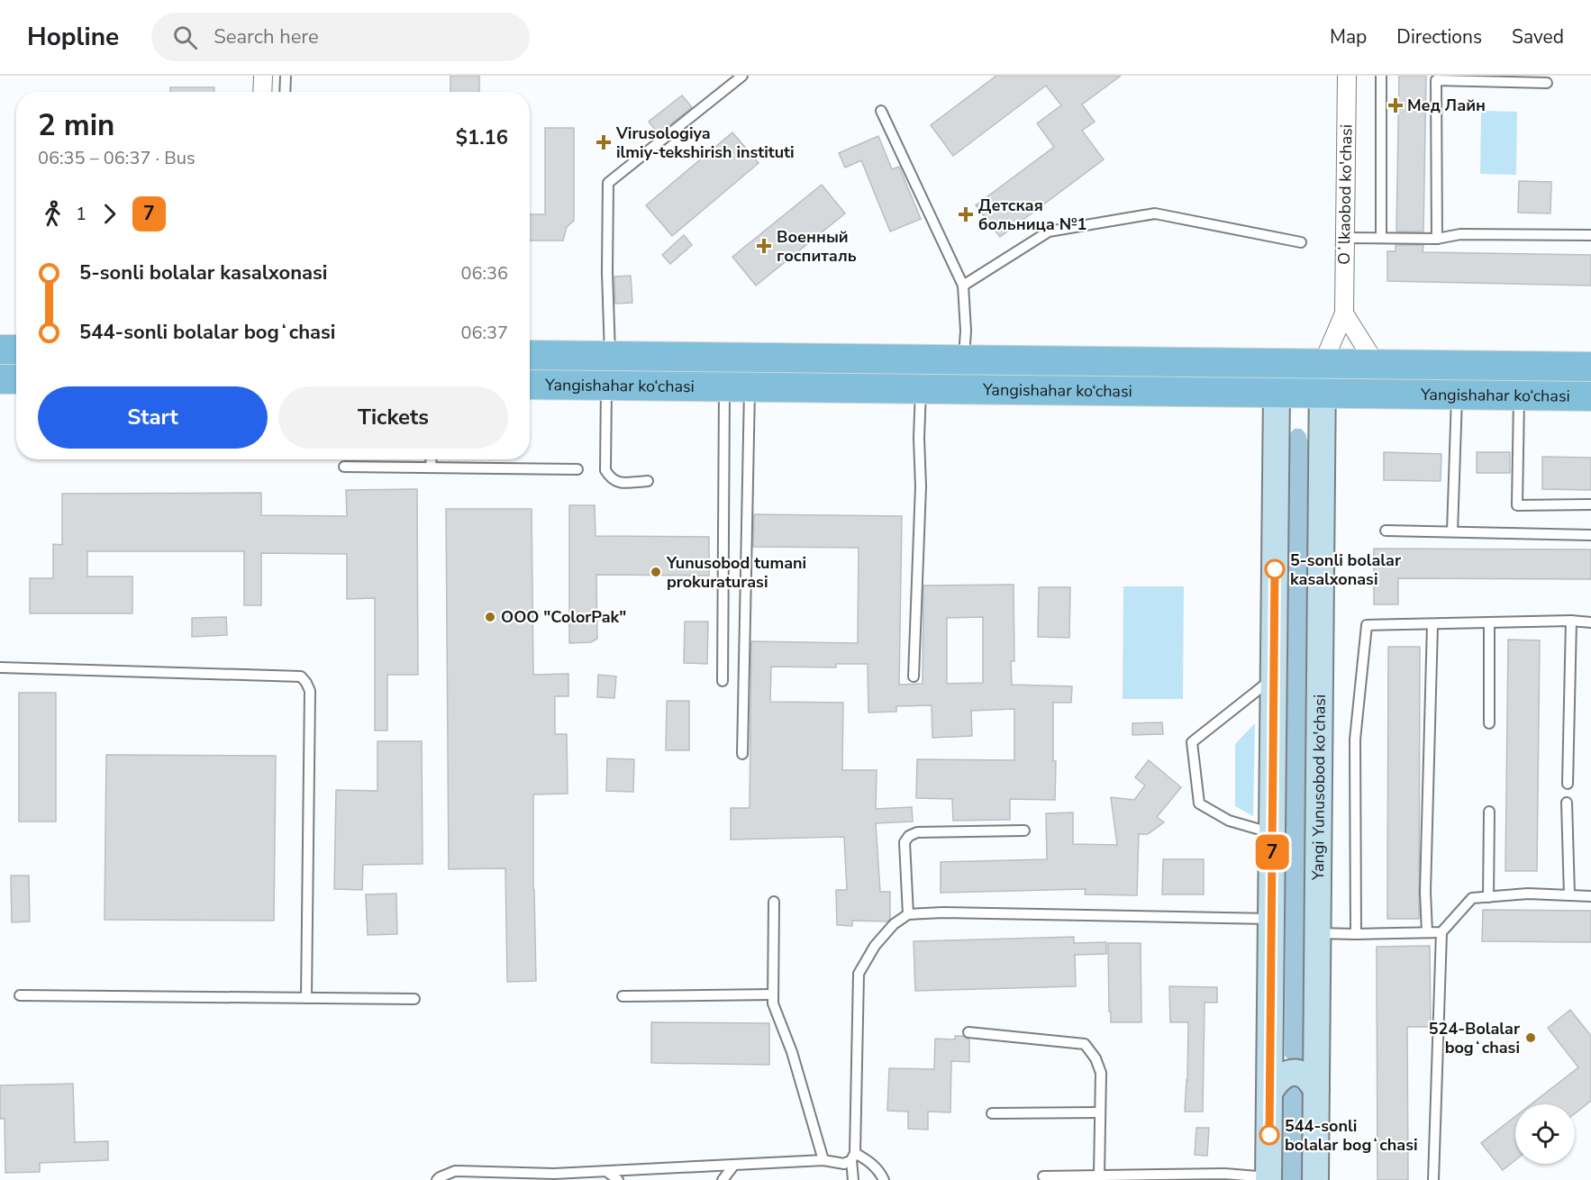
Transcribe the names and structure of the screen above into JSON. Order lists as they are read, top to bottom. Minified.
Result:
{"streets":{"main road":["Yangishahar ko‘chasi","Yangi Yunusobod ko'chasi"],"street":["Oʻlkaobod ko'chasi"]},"crossings":[["Oʻlkaobod ko'chasi","Yangishahar ko‘chasi"],["Oʻlkaobod ko'chasi","Yangi Yunusobod ko'chasi"],["Yangishahar ko‘chasi","Yangi Yunusobod ko'chasi"]],"places":{"health":["Мед Лайн","Virusologiya ilmiy-tekshirish instituti","Детская больница №1","Военный госпиталь"],"other":["5-sonli bolalar kasalxonasi","Yunusobod tumani prokuraturasi","OOO \"ColorPak\"","524-Bolalar bogʻchasi","544-sonli bolalar bogʻchasi"]},"lines":["bus line 7"],"page":{"header":"Hopline","search":"Search here","nav":["Map","Directions","Saved"],"on_map":"7","heading":["2 min","06:35 – 06:37 · Bus","$1.16"],"legs":["1","7"],"list":[{"name":"5-sonli bolalar kasalxonasi","value":"06:36"},{"name":"544-sonli bolalar bogʻchasi","value":"06:37"}],"buttons":["Start","Tickets"]}}
